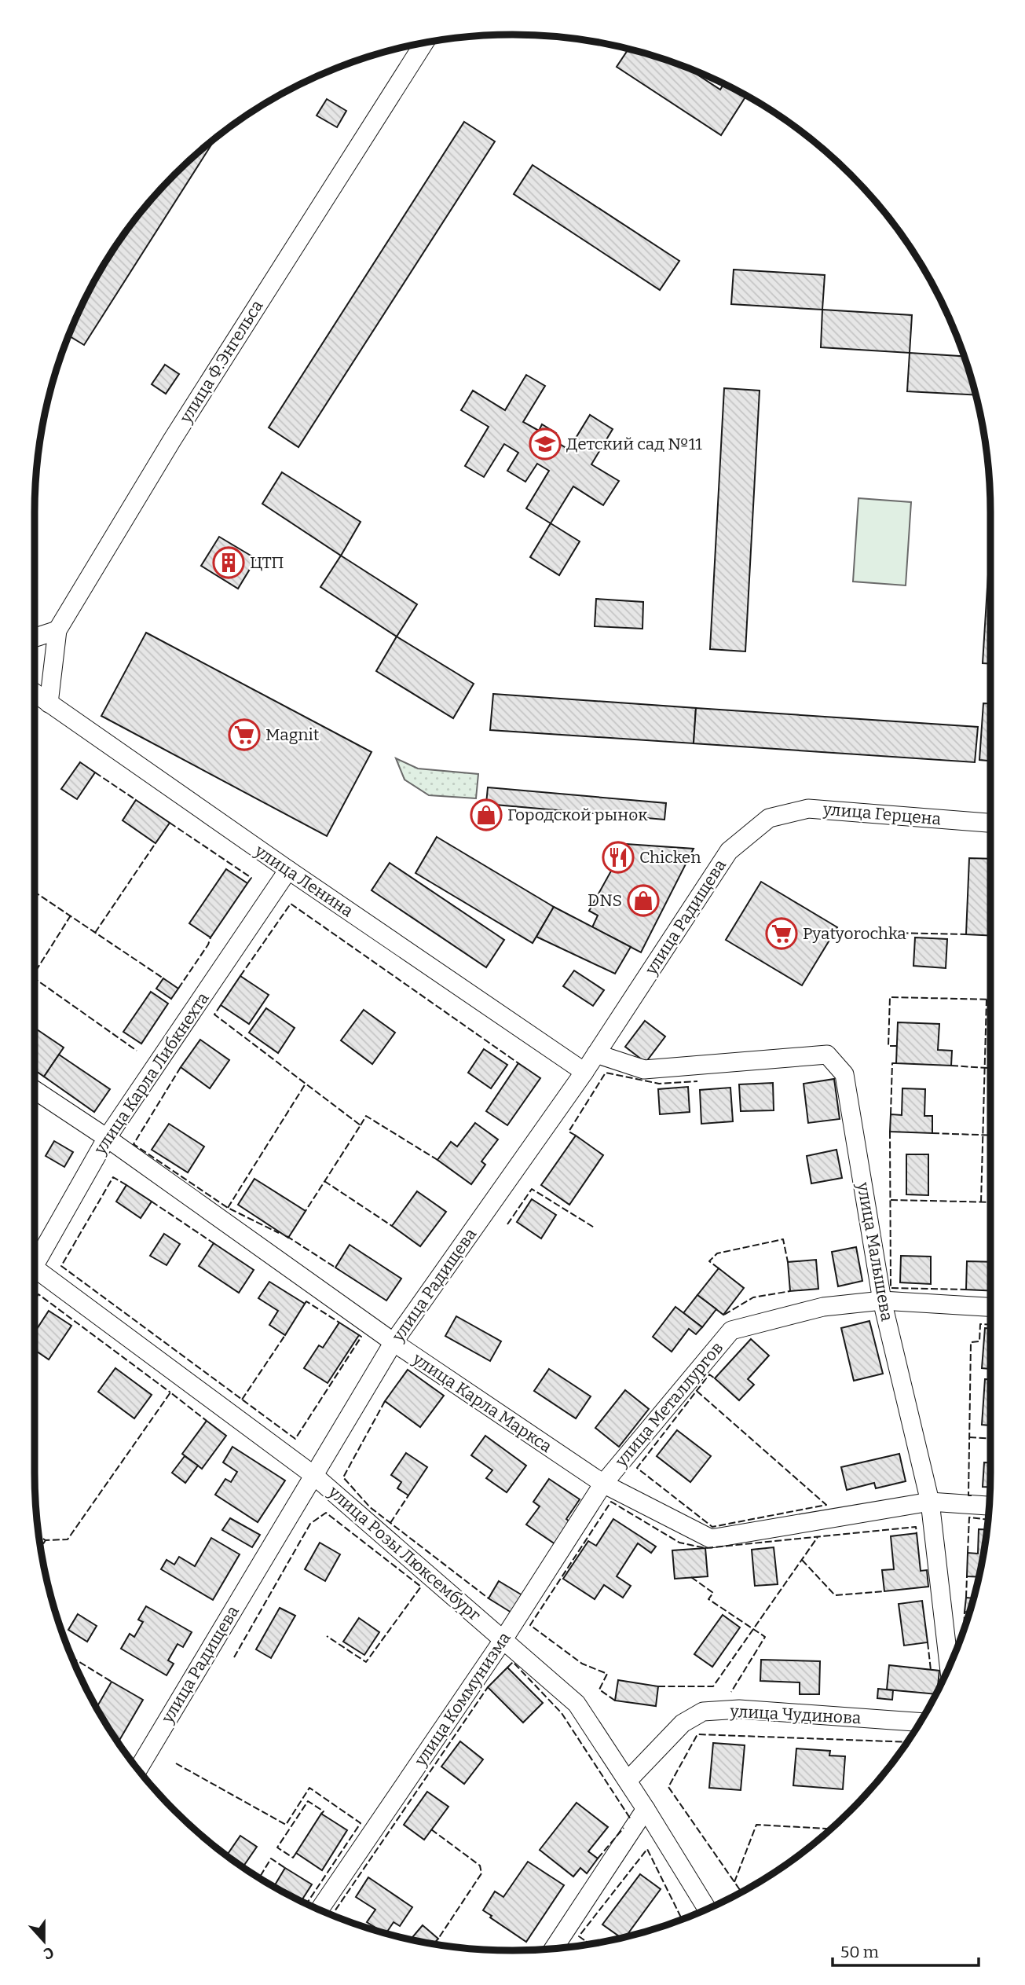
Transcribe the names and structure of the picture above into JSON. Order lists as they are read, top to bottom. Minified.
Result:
{"streets":{"street":["улица Ф.Энгельса","улица Герцена","улица Ленина","улица Радищева","улица Карла Либкнехта","улица Малышева","улица Карла Маркса","улица Металлургов","улица Розы Люксембург","улица Коммунизма","улица Чудинова"]},"crossings":[["улица Ф.Энгельса","улица Ленина"],["улица Герцена","улица Радищева"],["улица Ленина","улица Радищева"],["улица Ленина","улица Карла Либкнехта"],["улица Радищева","улица Малышева"],["улица Радищева","улица Карла Маркса"],["улица Радищева","улица Розы Люксембург"],["улица Карла Либкнехта","улица Карла Маркса"],["улица Малышева","улица Карла Маркса"],["улица Малышева","улица Металлургов"],["улица Карла Маркса","улица Металлургов"],["улица Карла Маркса","улица Коммунизма"],["улица Металлургов","улица Коммунизма"],["улица Розы Люксембург","улица Коммунизма"],["улица Розы Люксембург","улица Чудинова"]],"places":{"school or university":["Детский сад №11"],"building":["ЦТП"],"supermarket":["Magnit","Pyatyorochka"],"shop":["Городской рынок","DNS"],"restaurant":["Chicken"]},"scale_bar":"50 m","north":"bottom"}
